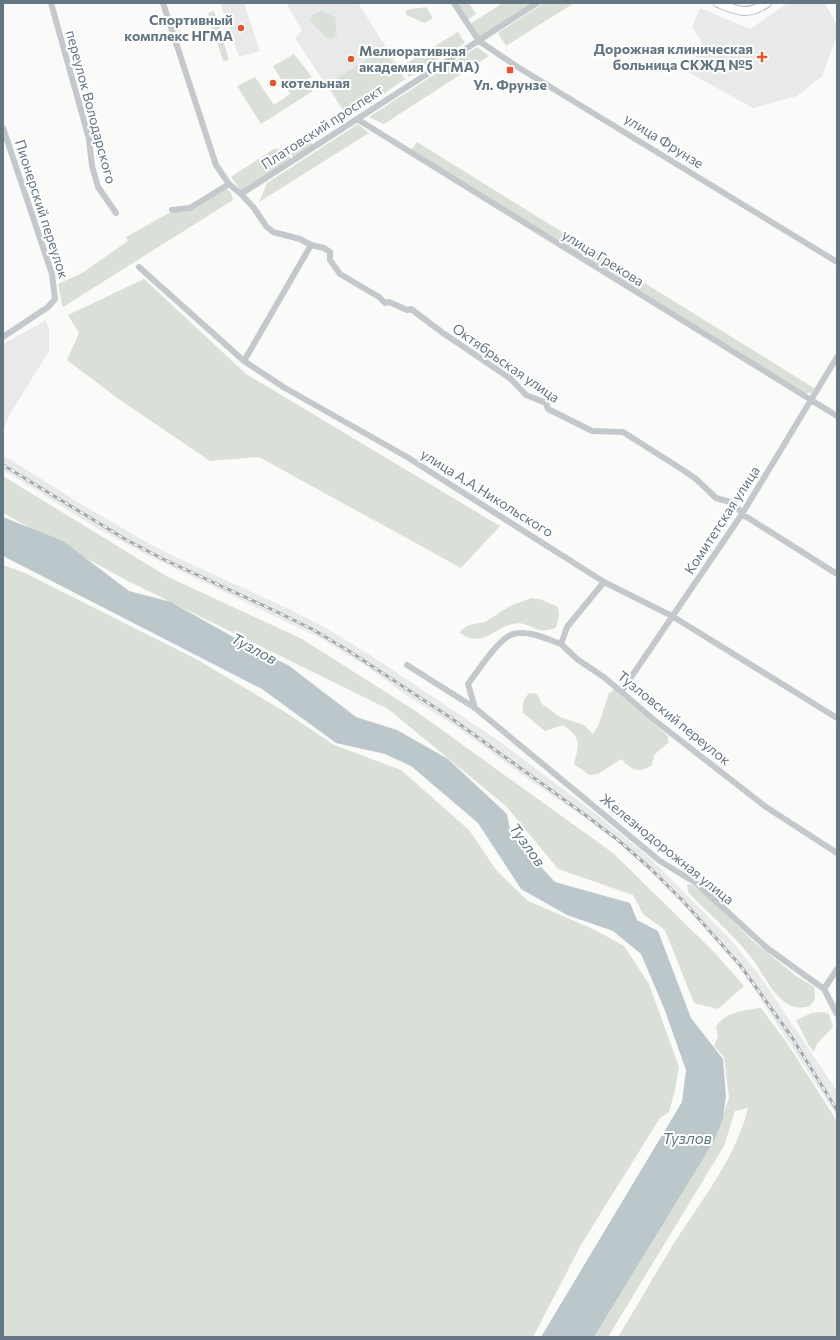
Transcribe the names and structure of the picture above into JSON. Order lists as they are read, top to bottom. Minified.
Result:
{"streets":{"street":["переулок Володарского","Платовский проспект","улица Фрунзе","Пионерский переулок","улица Грекова","Октябрьская улица","улица А.А.Никольского","Комитетская улица","Тузловский переулок","Железнодорожная улица"]},"crossings":[["Платовский проспект","улица Фрунзе"],["Платовский проспект","улица Грекова"],["Платовский проспект","Октябрьская улица"],["улица Грекова","Комитетская улица"],["Октябрьская улица","Комитетская улица"],["улица А.А.Никольского","Комитетская улица"],["Комитетская улица","Тузловский переулок"]],"water":["Тузлов"],"places":{"other":["Спортивный комплекс НГМА","Мелиоративная академия (НГМА)","котельная"],"health":["Дорожная клиническая больница СКЖД №5"],"transit":["Ул. Фрунзе"]}}
